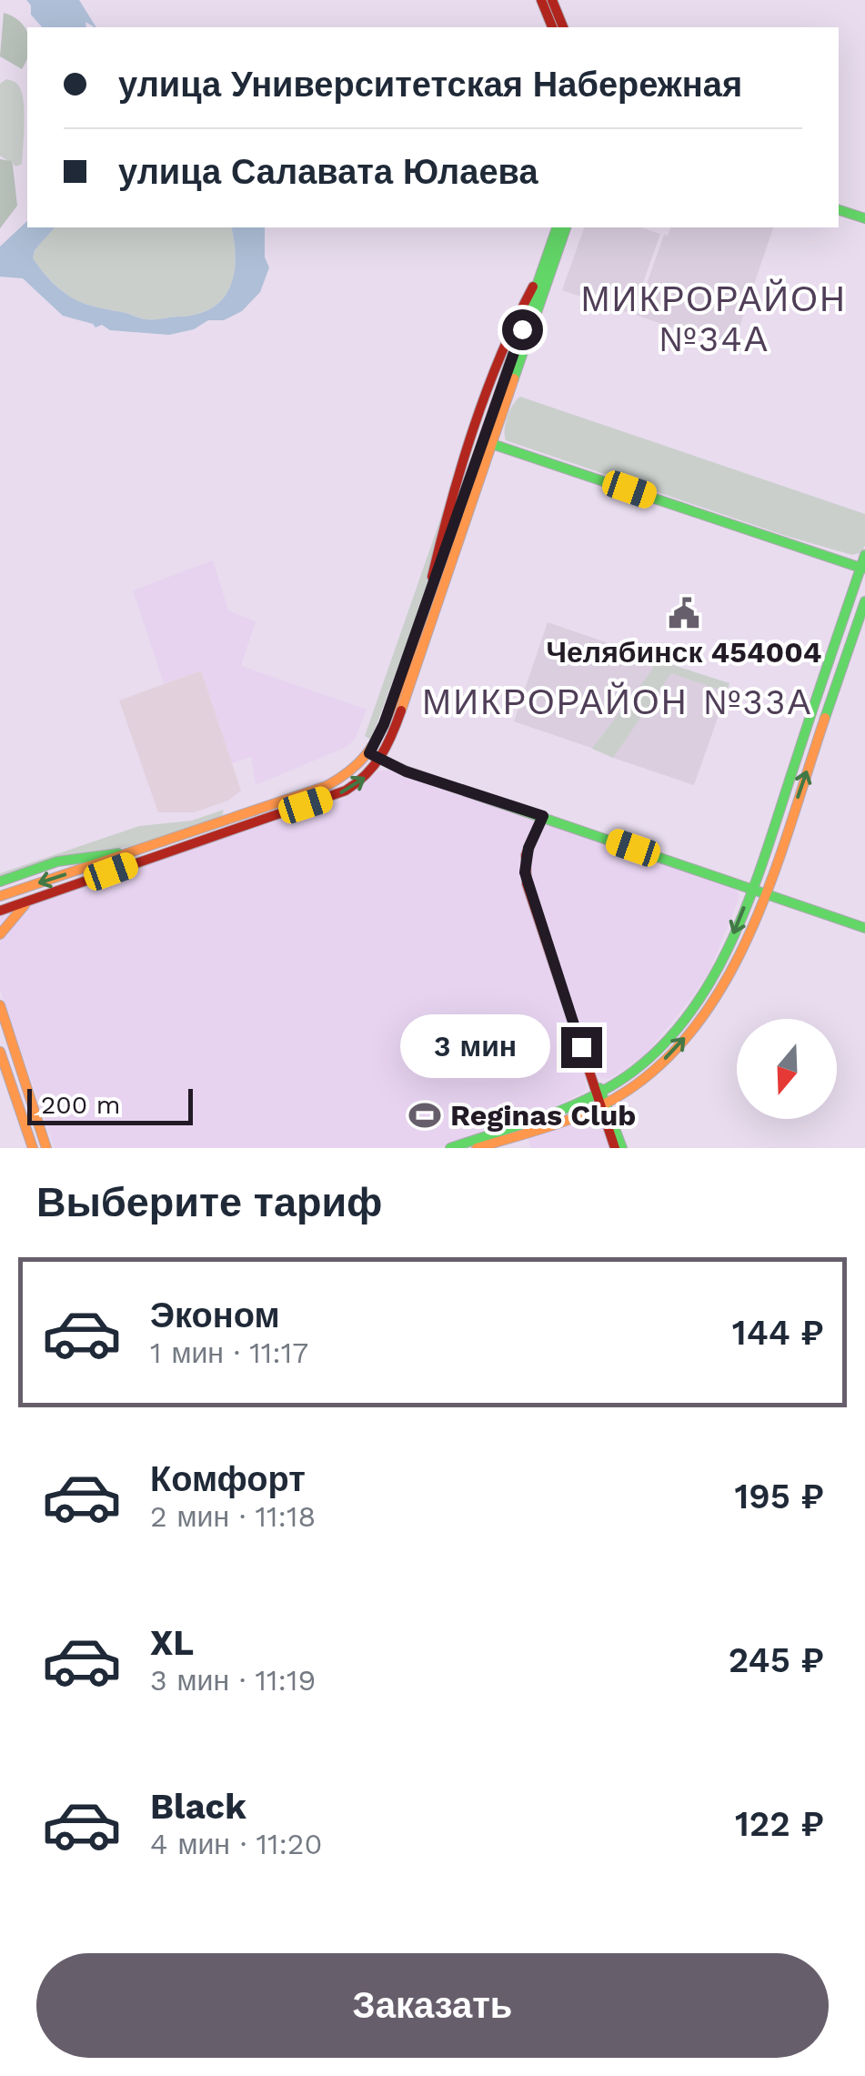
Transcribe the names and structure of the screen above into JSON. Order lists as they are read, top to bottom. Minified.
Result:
{"districts":["МИКРОРАЙОН №34А","МИКРОРАЙОН №33А"],"places":{"public building":["Челябинск 454004"],"sports":["Reginas Club"]},"scale_bar":"200 m","north":"bottom","page":{"banner":["улица Университетская Набережная","улица Салавата Юлаева"],"bubble":"3 мин","scale":"200 m","heading":"Выберите тариф","list":[{"name":"Эконом","note":"1 мин · 11:17","value":"144 ₽"},{"name":"Комфорт","note":"2 мин · 11:18","value":"195 ₽"},{"name":"XL","note":"3 мин · 11:19","value":"245 ₽"},{"name":"Black","note":"4 мин · 11:20","value":"122 ₽"}],"buttons":"Заказать"}}
